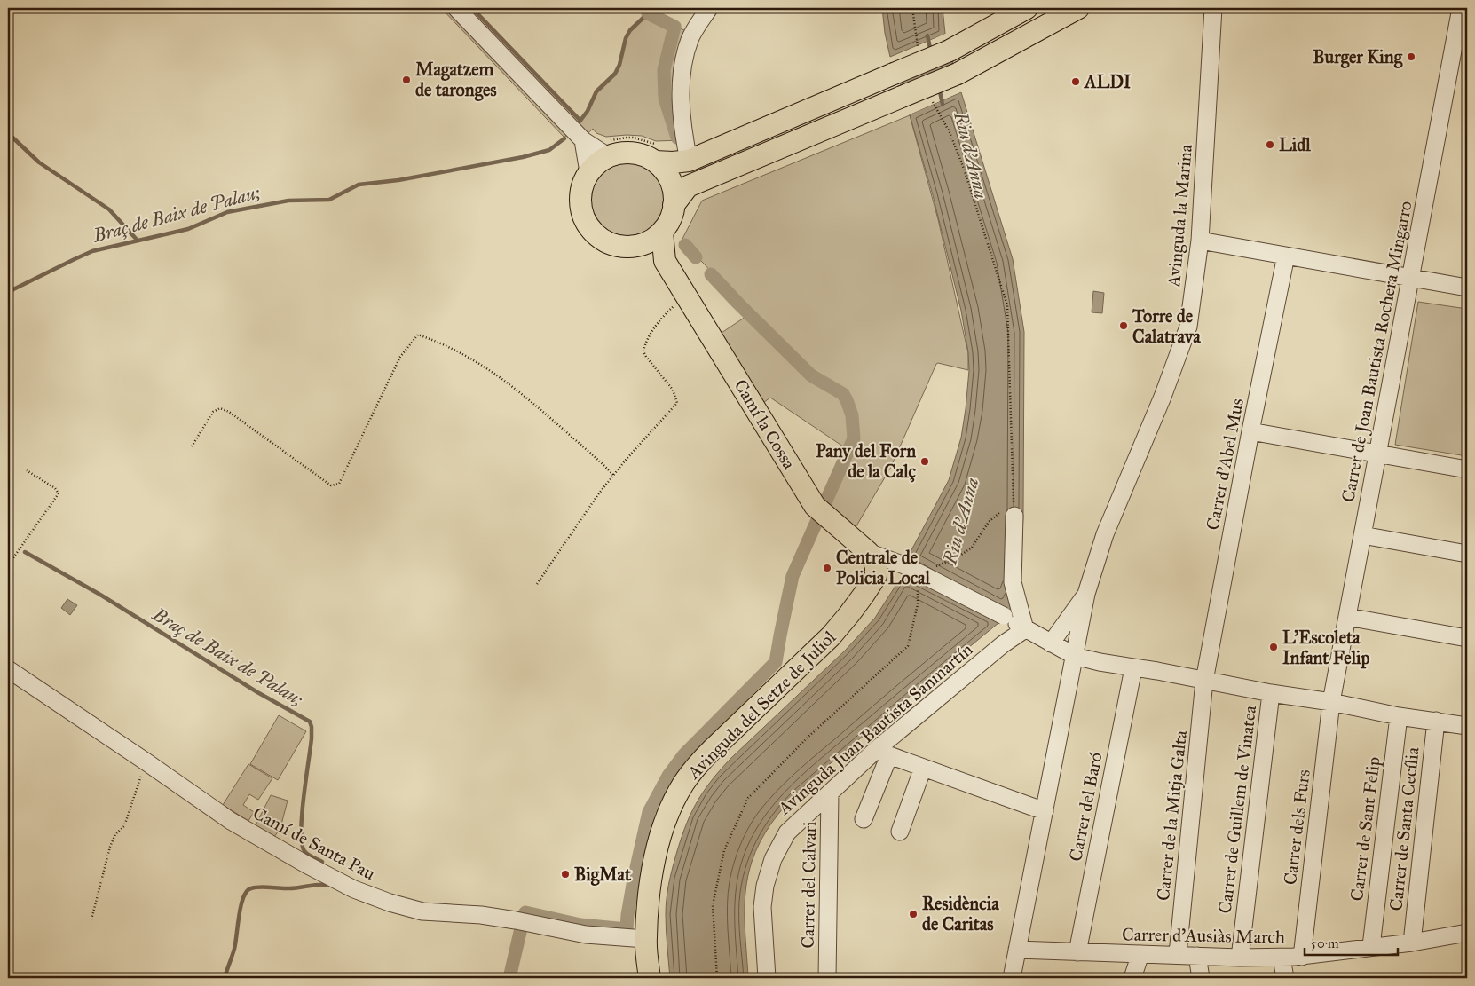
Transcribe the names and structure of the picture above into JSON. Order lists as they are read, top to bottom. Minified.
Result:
{"streets":{"main road":["Camí la Cossa","Avinguda del Setze de Juliol"],"street":["Avinguda la Marina","Carrer de Joan Bautista Rochera Mingarro","Carrer d'Abel Mus","Avinguda Juan Bautista Sanmartín","Carrer del Baró","Carrer de Guillem de Vinatea","Carrer de la Mitja Galta","Carrer dels Furs","Carrer de Sant Felip","Carrer de Santa Cecília","Camí de Santa Pau","Carrer del Calvari","Carrer d'Ausiàs March"]},"crossings":[["Carrer de Joan Bautista Rochera Mingarro","Carrer dels Furs"],["Camí la Cossa","Avinguda del Setze de Juliol"],["Carrer d'Abel Mus","Carrer de la Mitja Galta"],["Avinguda del Setze de Juliol","Camí de Santa Pau"],["Avinguda Juan Bautista Sanmartín","Carrer del Calvari"],["Carrer del Baró","Carrer d'Ausiàs March"],["Carrer de Guillem de Vinatea","Carrer d'Ausiàs March"],["Carrer de la Mitja Galta","Carrer d'Ausiàs March"],["Carrer dels Furs","Carrer d'Ausiàs March"],["Carrer de Sant Felip","Carrer d'Ausiàs March"],["Carrer de Santa Cecília","Carrer d'Ausiàs March"]],"water":["Riu d'Anna","Braç de Baix de Palau;"],"places":["Burger King","Magatzem de taronges","ALDI","Lidl","Torre de Calatrava","Pany del Forn de la Calç","Centrale de Policia Local","L'Escoleta Infant Felip","BigMat","Residència de Caritas"],"scale_bar":"50 m"}
